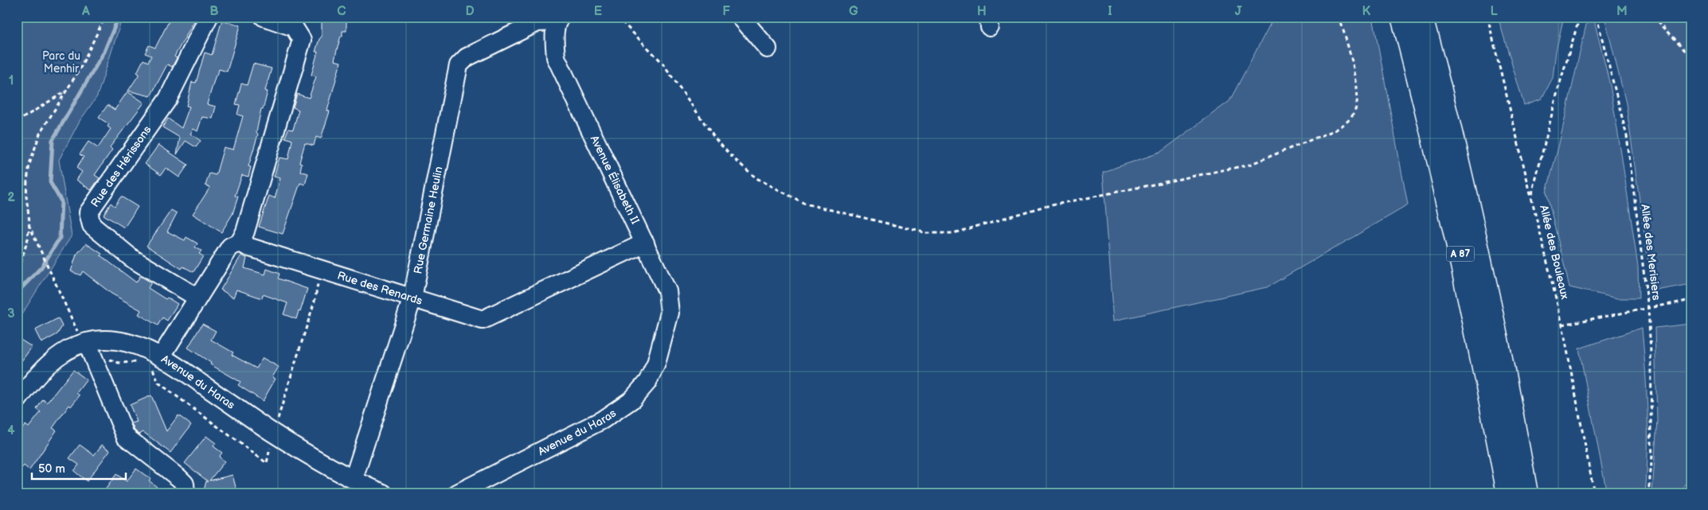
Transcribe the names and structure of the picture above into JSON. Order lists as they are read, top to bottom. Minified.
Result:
{"streets":{"highway":["A 87"],"street":["Rue des Hérissons","Avenue Élisabeth II","Rue Germaine Heulin","Rue des Renards","Avenue du Haras"],"path":["Allée des Bouleaux","Allée des Merisiers"]},"crossings":[["Avenue Élisabeth II","Rue Germaine Heulin"],["Avenue Élisabeth II","Rue des Renards"],["Avenue Élisabeth II","Avenue du Haras"],["Rue Germaine Heulin","Rue des Renards"],["Rue Germaine Heulin","Avenue du Haras"]],"parks":["Parc du Menhir"],"scale_bar":"50 m","grid":{"columns":["A","B","C","D","E","F","G","H","I","J","K","L","M"],"rows":["1","2","3","4"]}}
